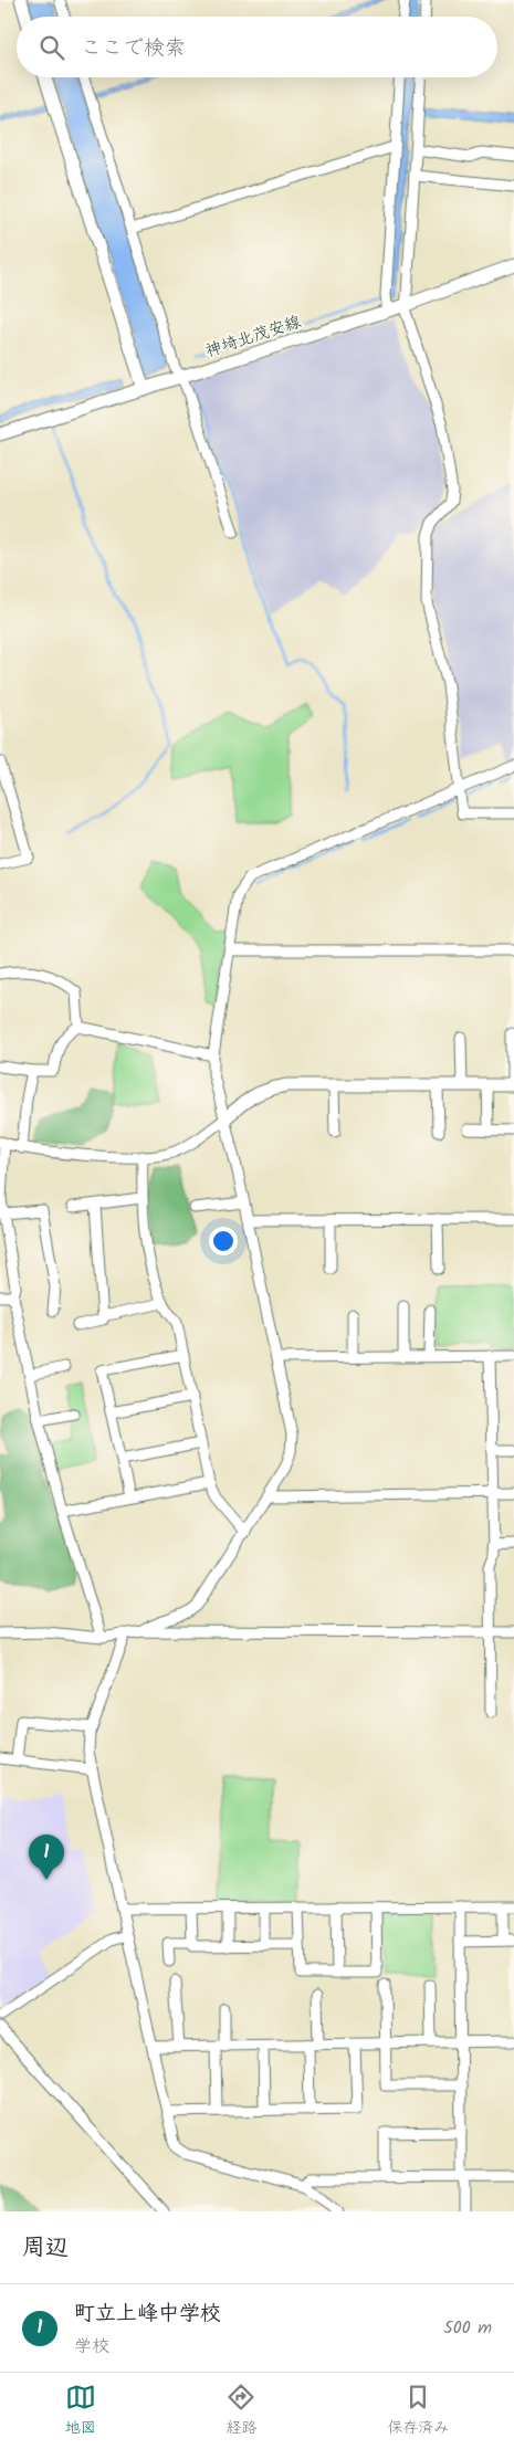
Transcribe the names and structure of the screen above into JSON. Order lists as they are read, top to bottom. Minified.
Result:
{"streets":{"street":["神埼北茂安線"]},"page":{"search":"ここで検索","pins":"1","heading":"周辺","list":[{"mark":"1","name":"町立上峰中学校","note":"学校","value":"500 m"}],"nav":["地図","経路","保存済み"]}}
